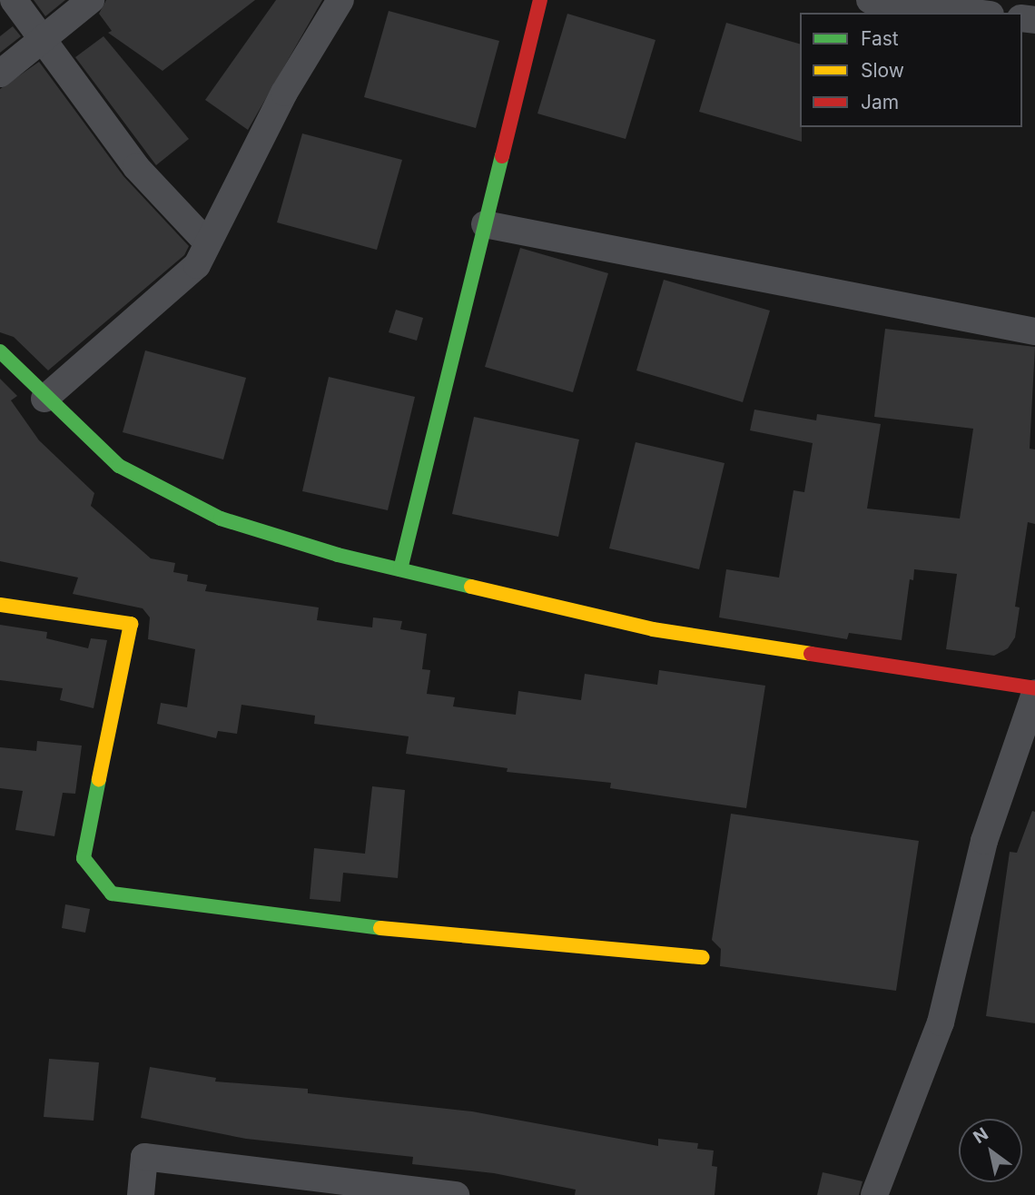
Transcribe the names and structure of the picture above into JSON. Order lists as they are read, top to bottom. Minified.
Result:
{"legend":["Fast","Slow","Jam"],"north":"top left"}
